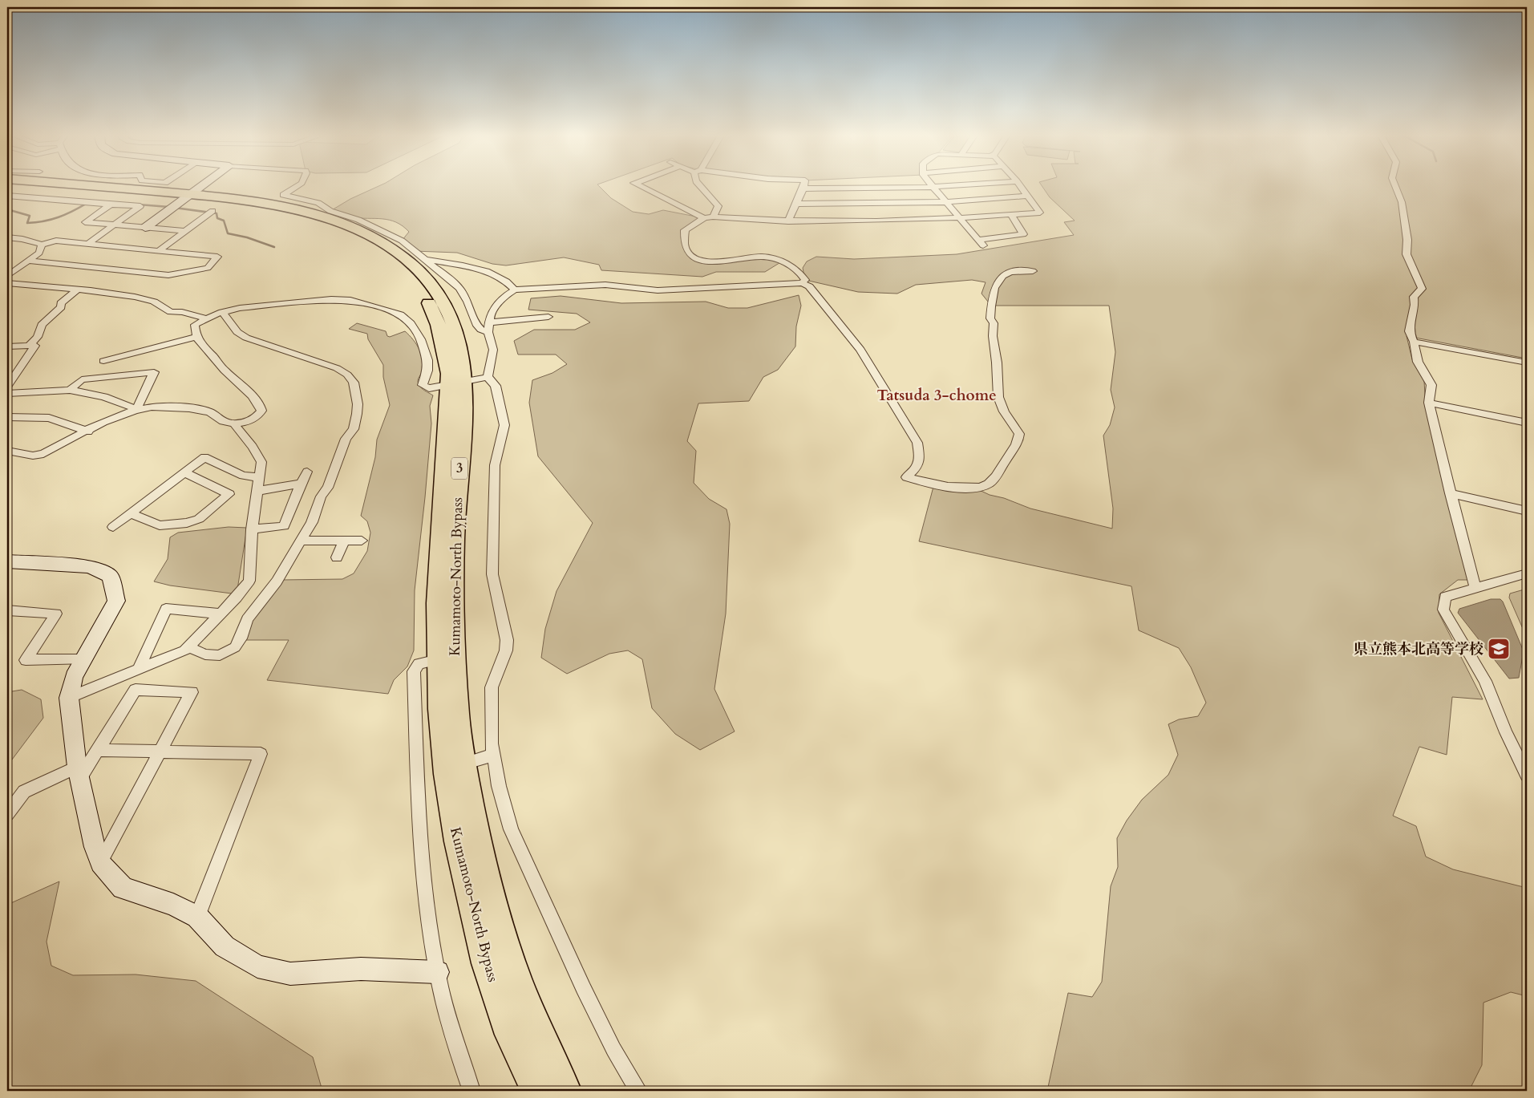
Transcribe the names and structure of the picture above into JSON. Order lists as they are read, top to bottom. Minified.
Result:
{"streets":{"highway":["3","Kumamoto-North Bypass"]},"districts":["Tatsuda 3-chome"],"places":{"school or university":["県立熊本北高等学校"]}}
